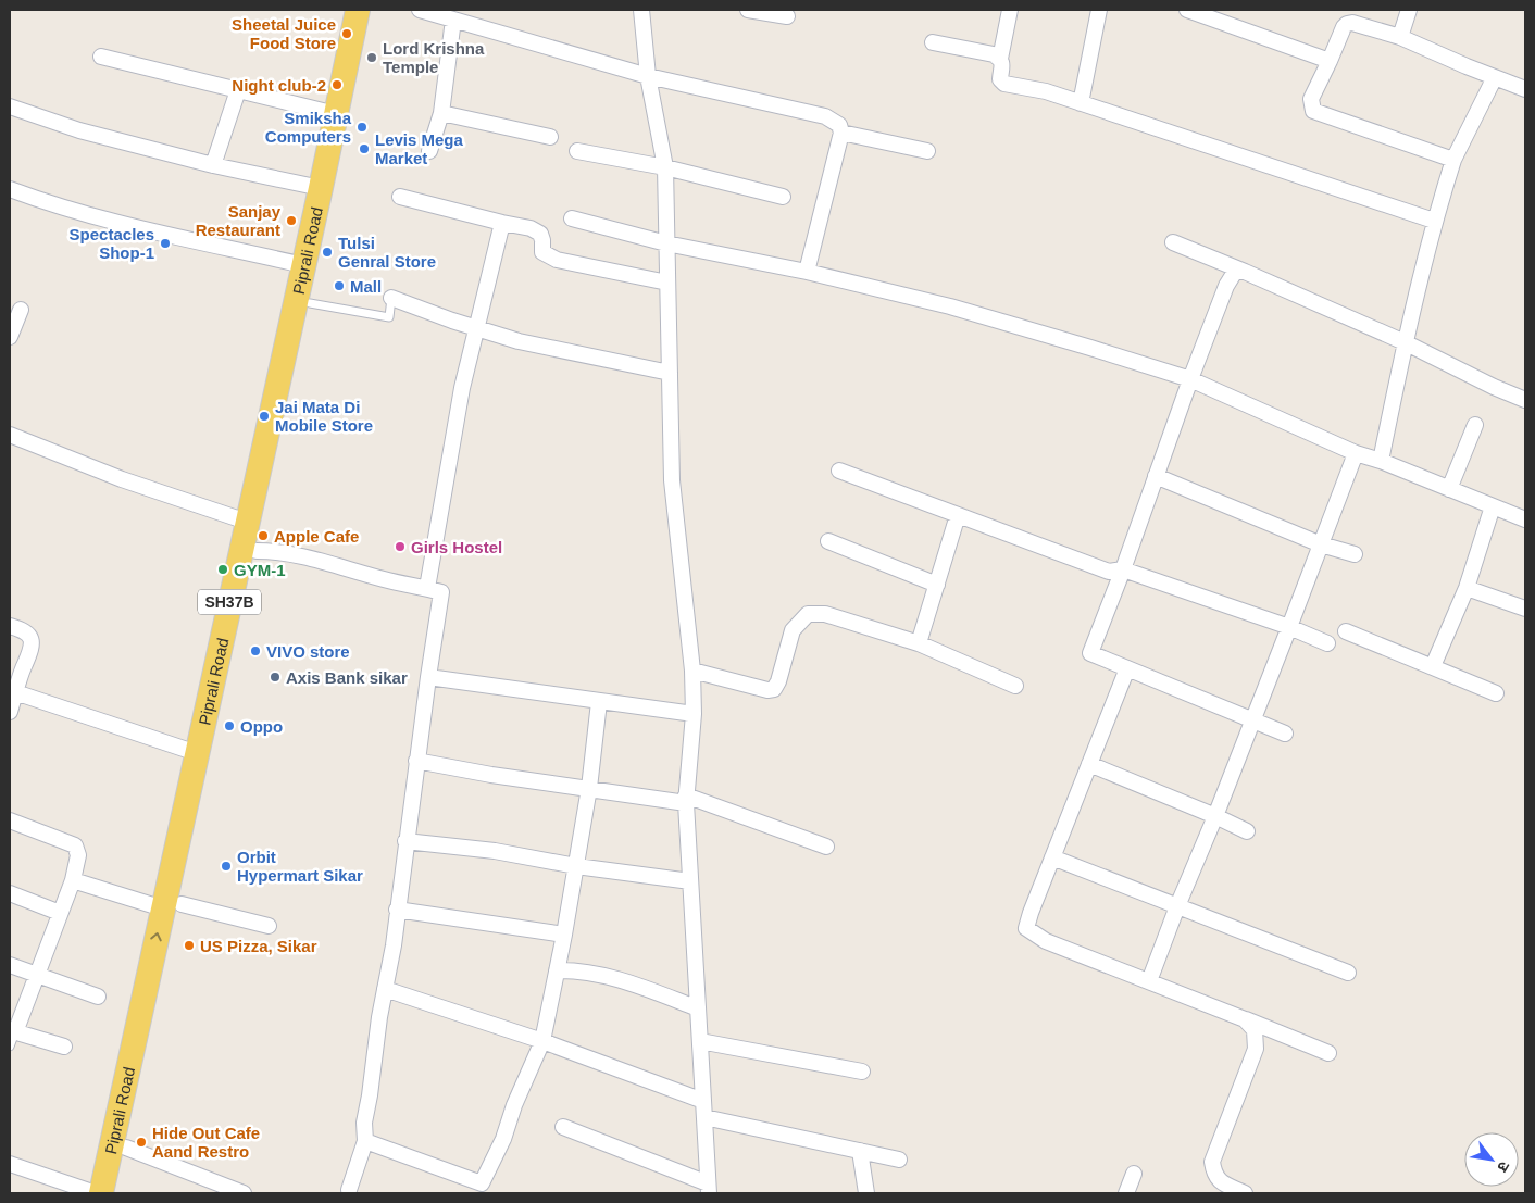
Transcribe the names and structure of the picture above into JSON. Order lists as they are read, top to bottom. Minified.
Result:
{"streets":{"main road":["Piprali Road","SH37B"]},"places":["Sheetal Juice Food Store","Lord Krishna Temple","Night club-2","Smiksha Computers","Levis Mega Market","Sanjay Restaurant","Spectacles Shop-1","Tulsi Genral Store","Mall","Jai Mata Di Mobile Store","Apple Cafe","Girls Hostel","GYM-1","VIVO store","Axis Bank sikar","Oppo","Orbit Hypermart Sikar","US Pizza, Sikar","Hide Out Cafe Aand Restro"],"north":"bottom right"}
